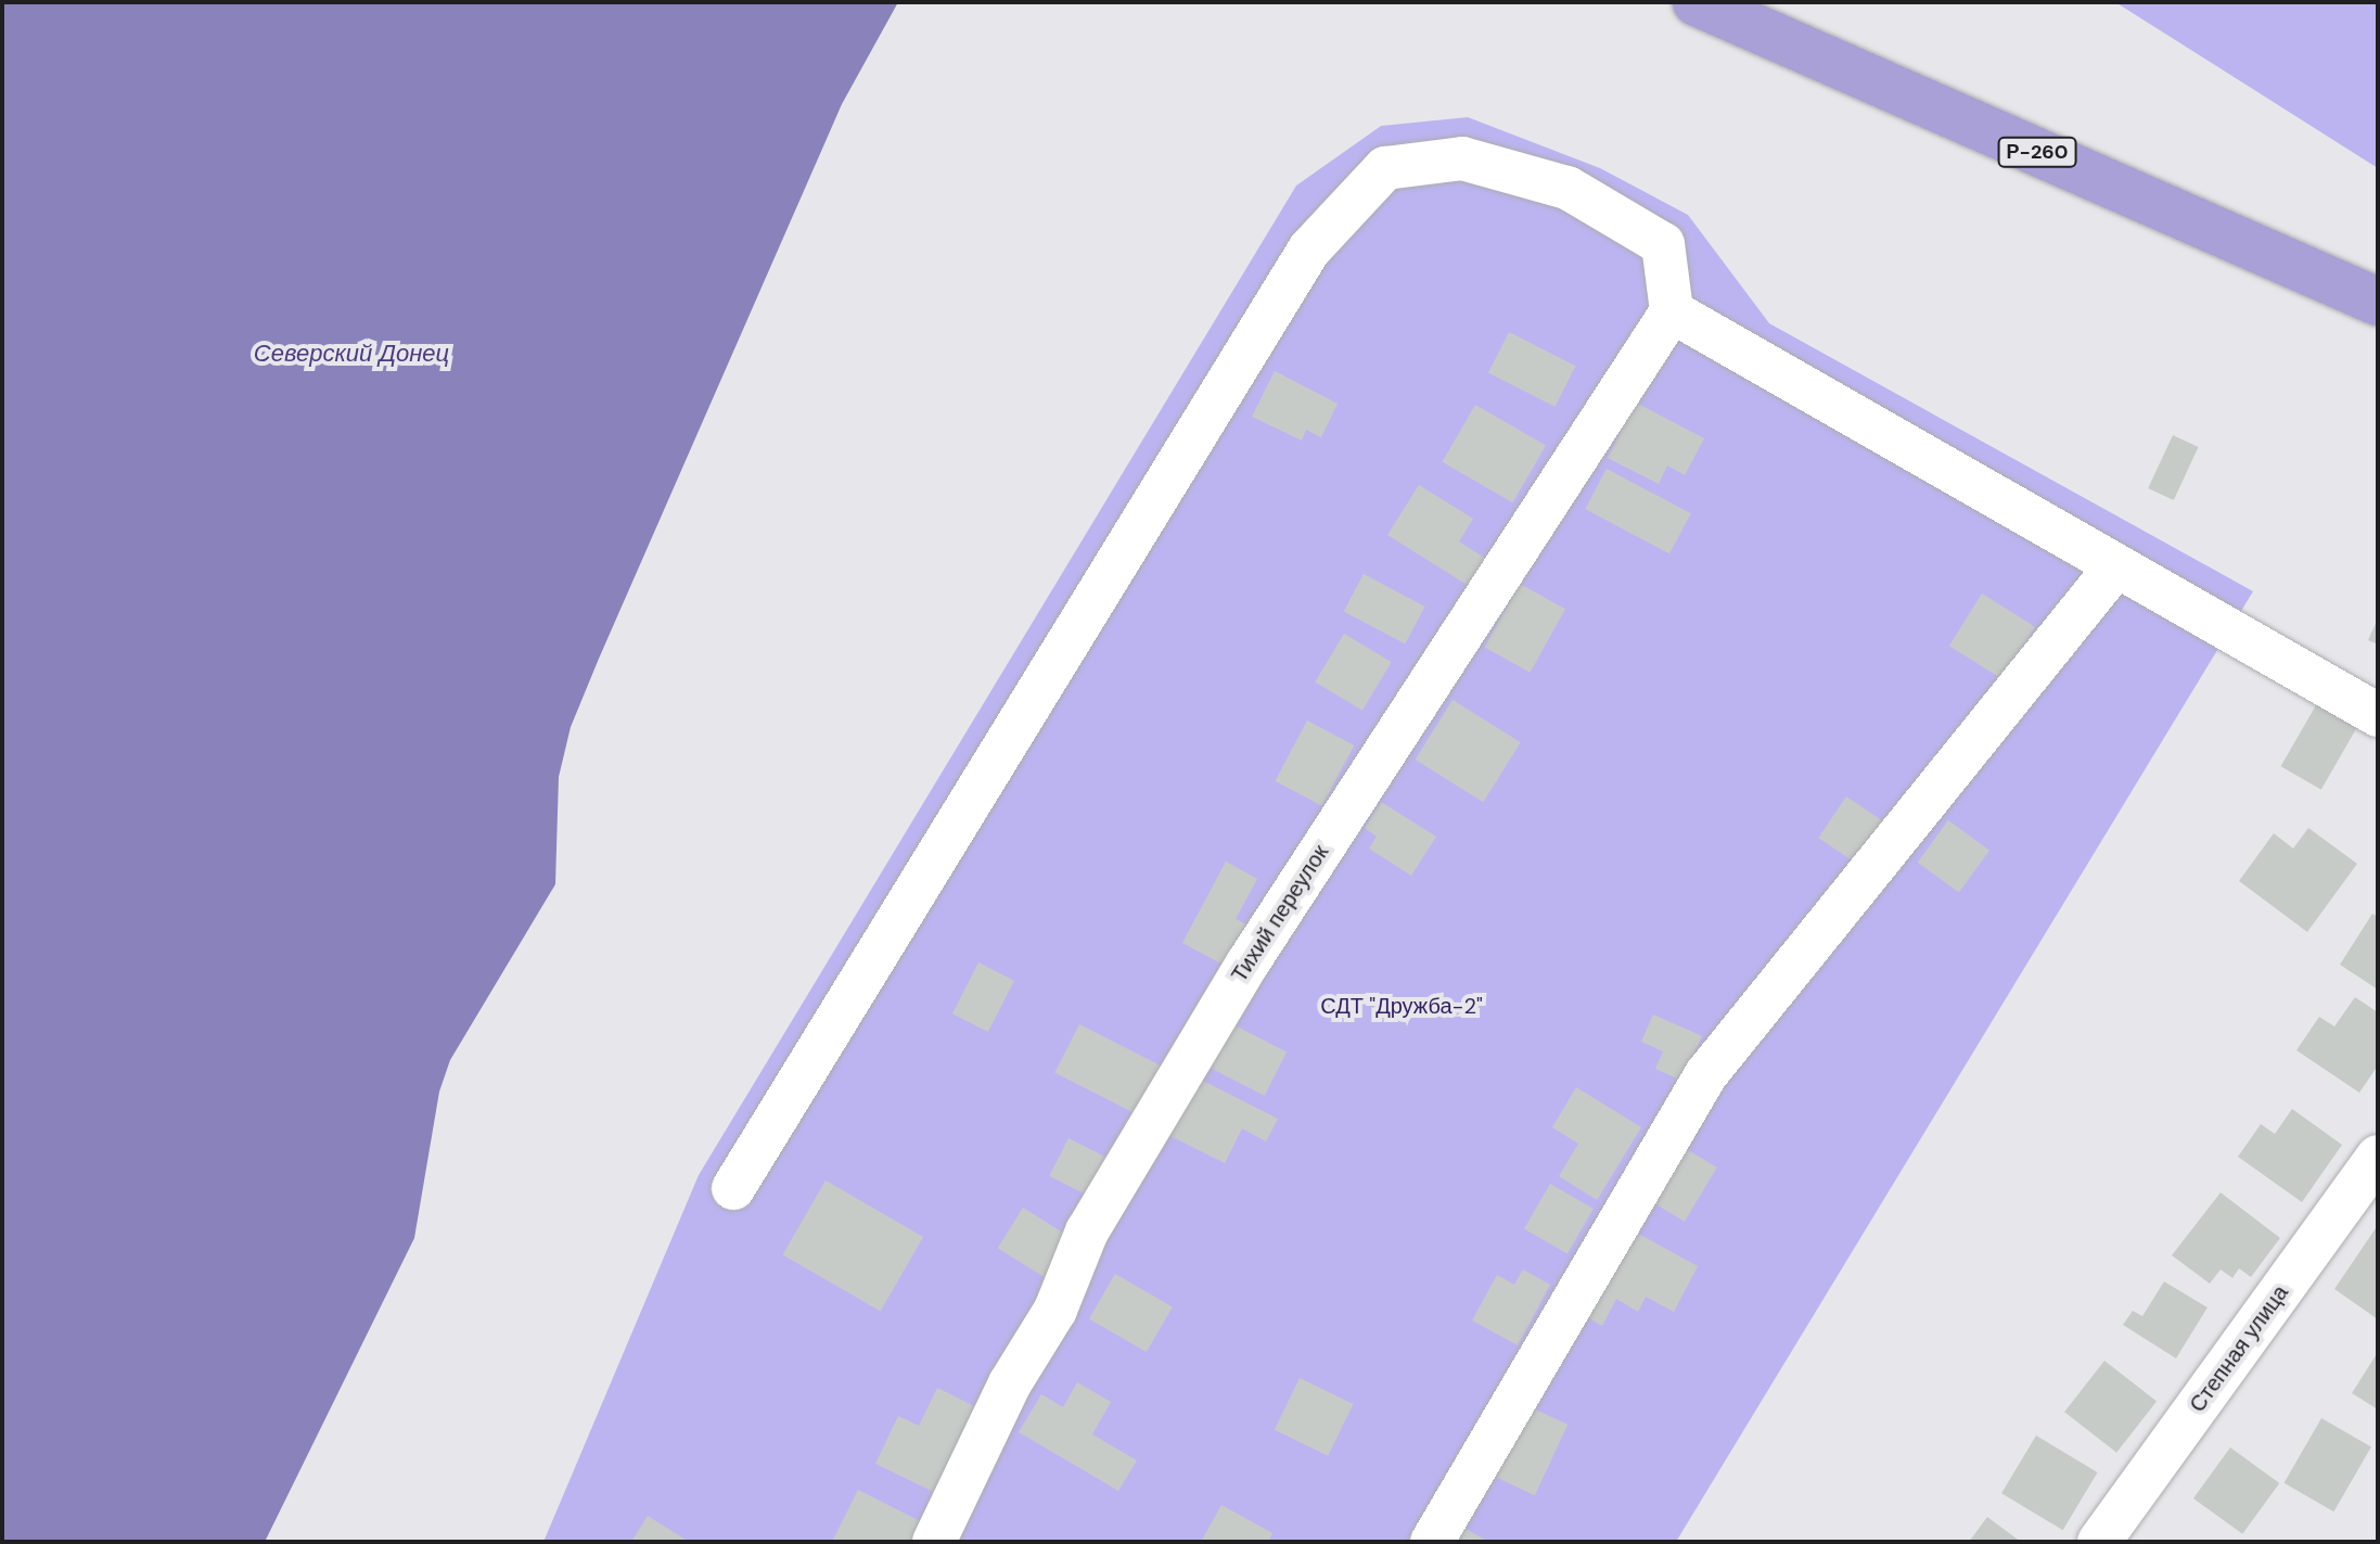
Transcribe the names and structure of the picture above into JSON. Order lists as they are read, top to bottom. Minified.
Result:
{"streets":{"highway":["Р-260"],"street":["Тихий переулок","Степная улица"]},"water":["Северский Донец"],"parks":["СДТ \"Дружба-2\""]}
